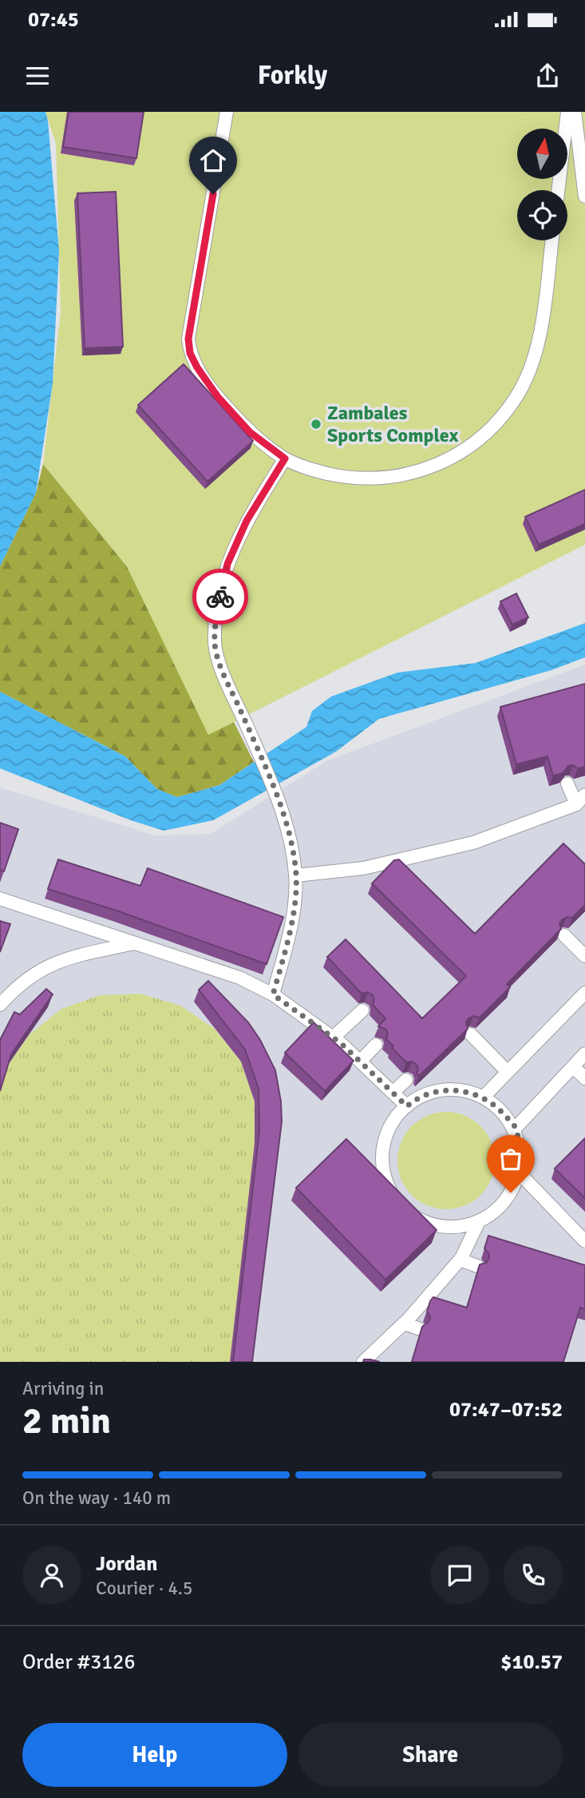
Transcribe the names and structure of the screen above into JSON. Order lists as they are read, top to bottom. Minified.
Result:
{"places":["Zambales Sports Complex"],"north":"top","page":{"status":"07:45","header":"Forkly","heading":["2 min","Arriving in","07:47–07:52"],"panel":["Jordan","Courier · 4.5","Order #3126","$10.57"],"bar":"On the way · 140 m","buttons":["Help","Share"]}}
